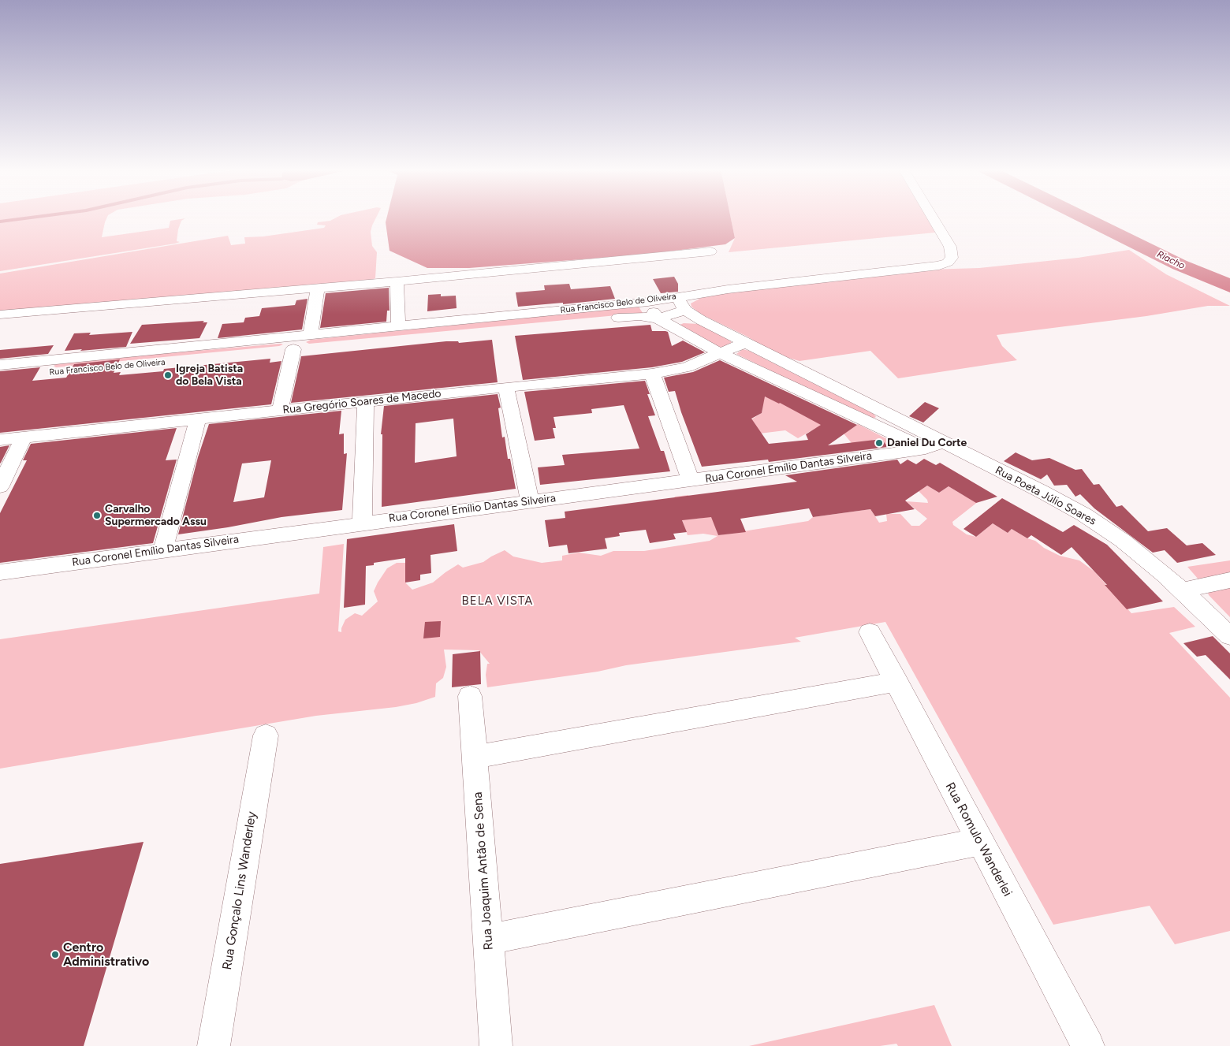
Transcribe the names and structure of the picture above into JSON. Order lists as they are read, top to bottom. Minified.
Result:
{"streets":{"street":["Rua Francisco Belo de Oliveira","Rua Gregório Soares de Macedo","Rua Coronel Emílio Dantas Silveira","Rua Poeta Júlio Soares","Rua Romulo Wanderlei","Rua Joaquim Antão de Sena","Rua Gonçalo Lins Wanderley"]},"crossings":[["Rua Francisco Belo de Oliveira","Rua Poeta Júlio Soares"],["Rua Gregório Soares de Macedo","Rua Poeta Júlio Soares"],["Rua Coronel Emílio Dantas Silveira","Rua Poeta Júlio Soares"]],"districts":["BELA VISTA"],"water":["Riacho"],"places":["Igreja Batista do Bela Vista","Daniel Du Corte","Carvalho Supermercado Assu","Centro Administrativo"]}
